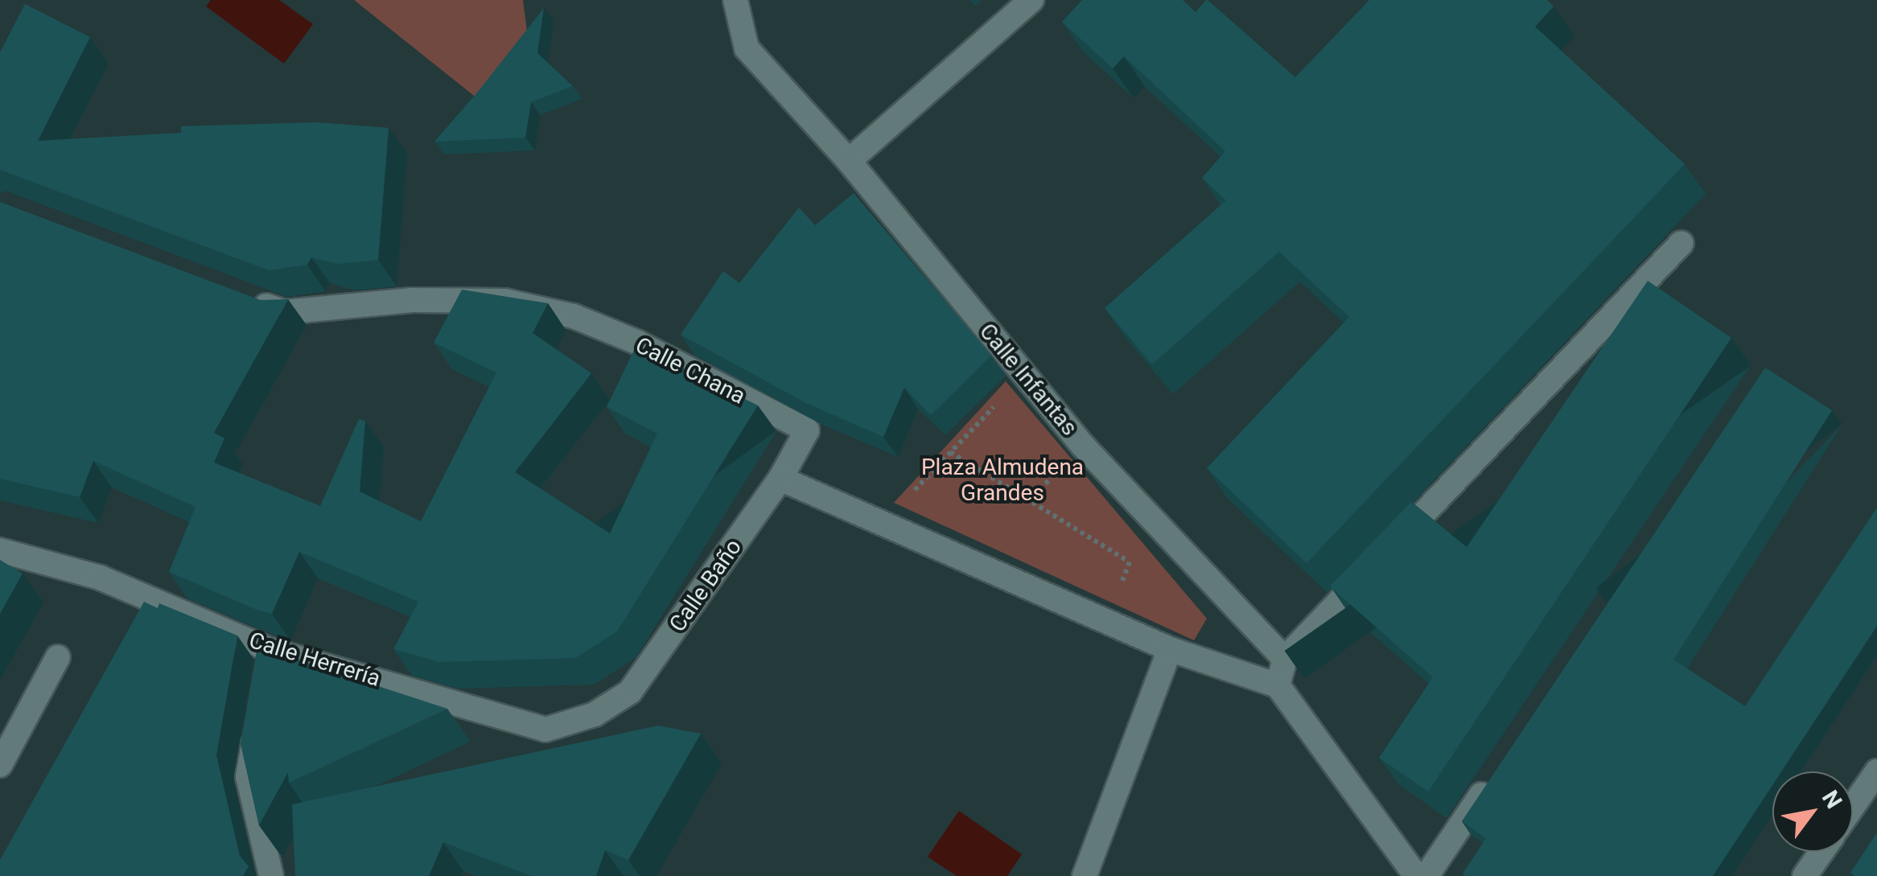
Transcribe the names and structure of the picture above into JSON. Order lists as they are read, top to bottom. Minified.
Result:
{"streets":{"street":["Calle Chana","Calle Infantas","Calle Baño","Calle Herrería"]},"crossings":[["Calle Chana","Calle Baño"],["Calle Baño","Calle Herrería"]],"parks":["Plaza Almudena Grandes"],"north":"top right"}
